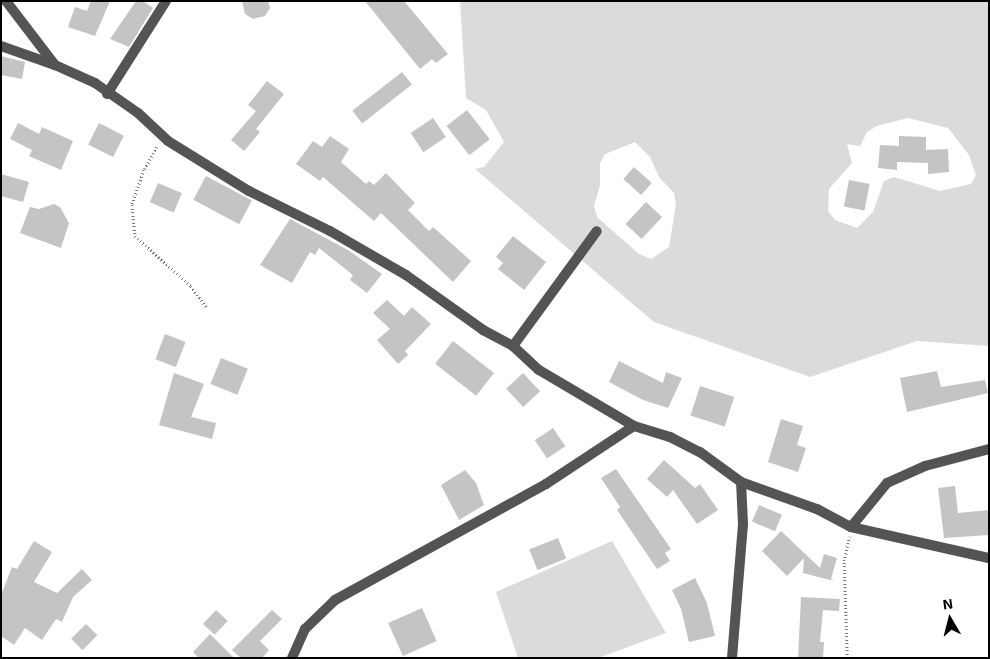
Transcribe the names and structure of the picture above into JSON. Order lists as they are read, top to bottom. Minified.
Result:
{"north":"top"}
